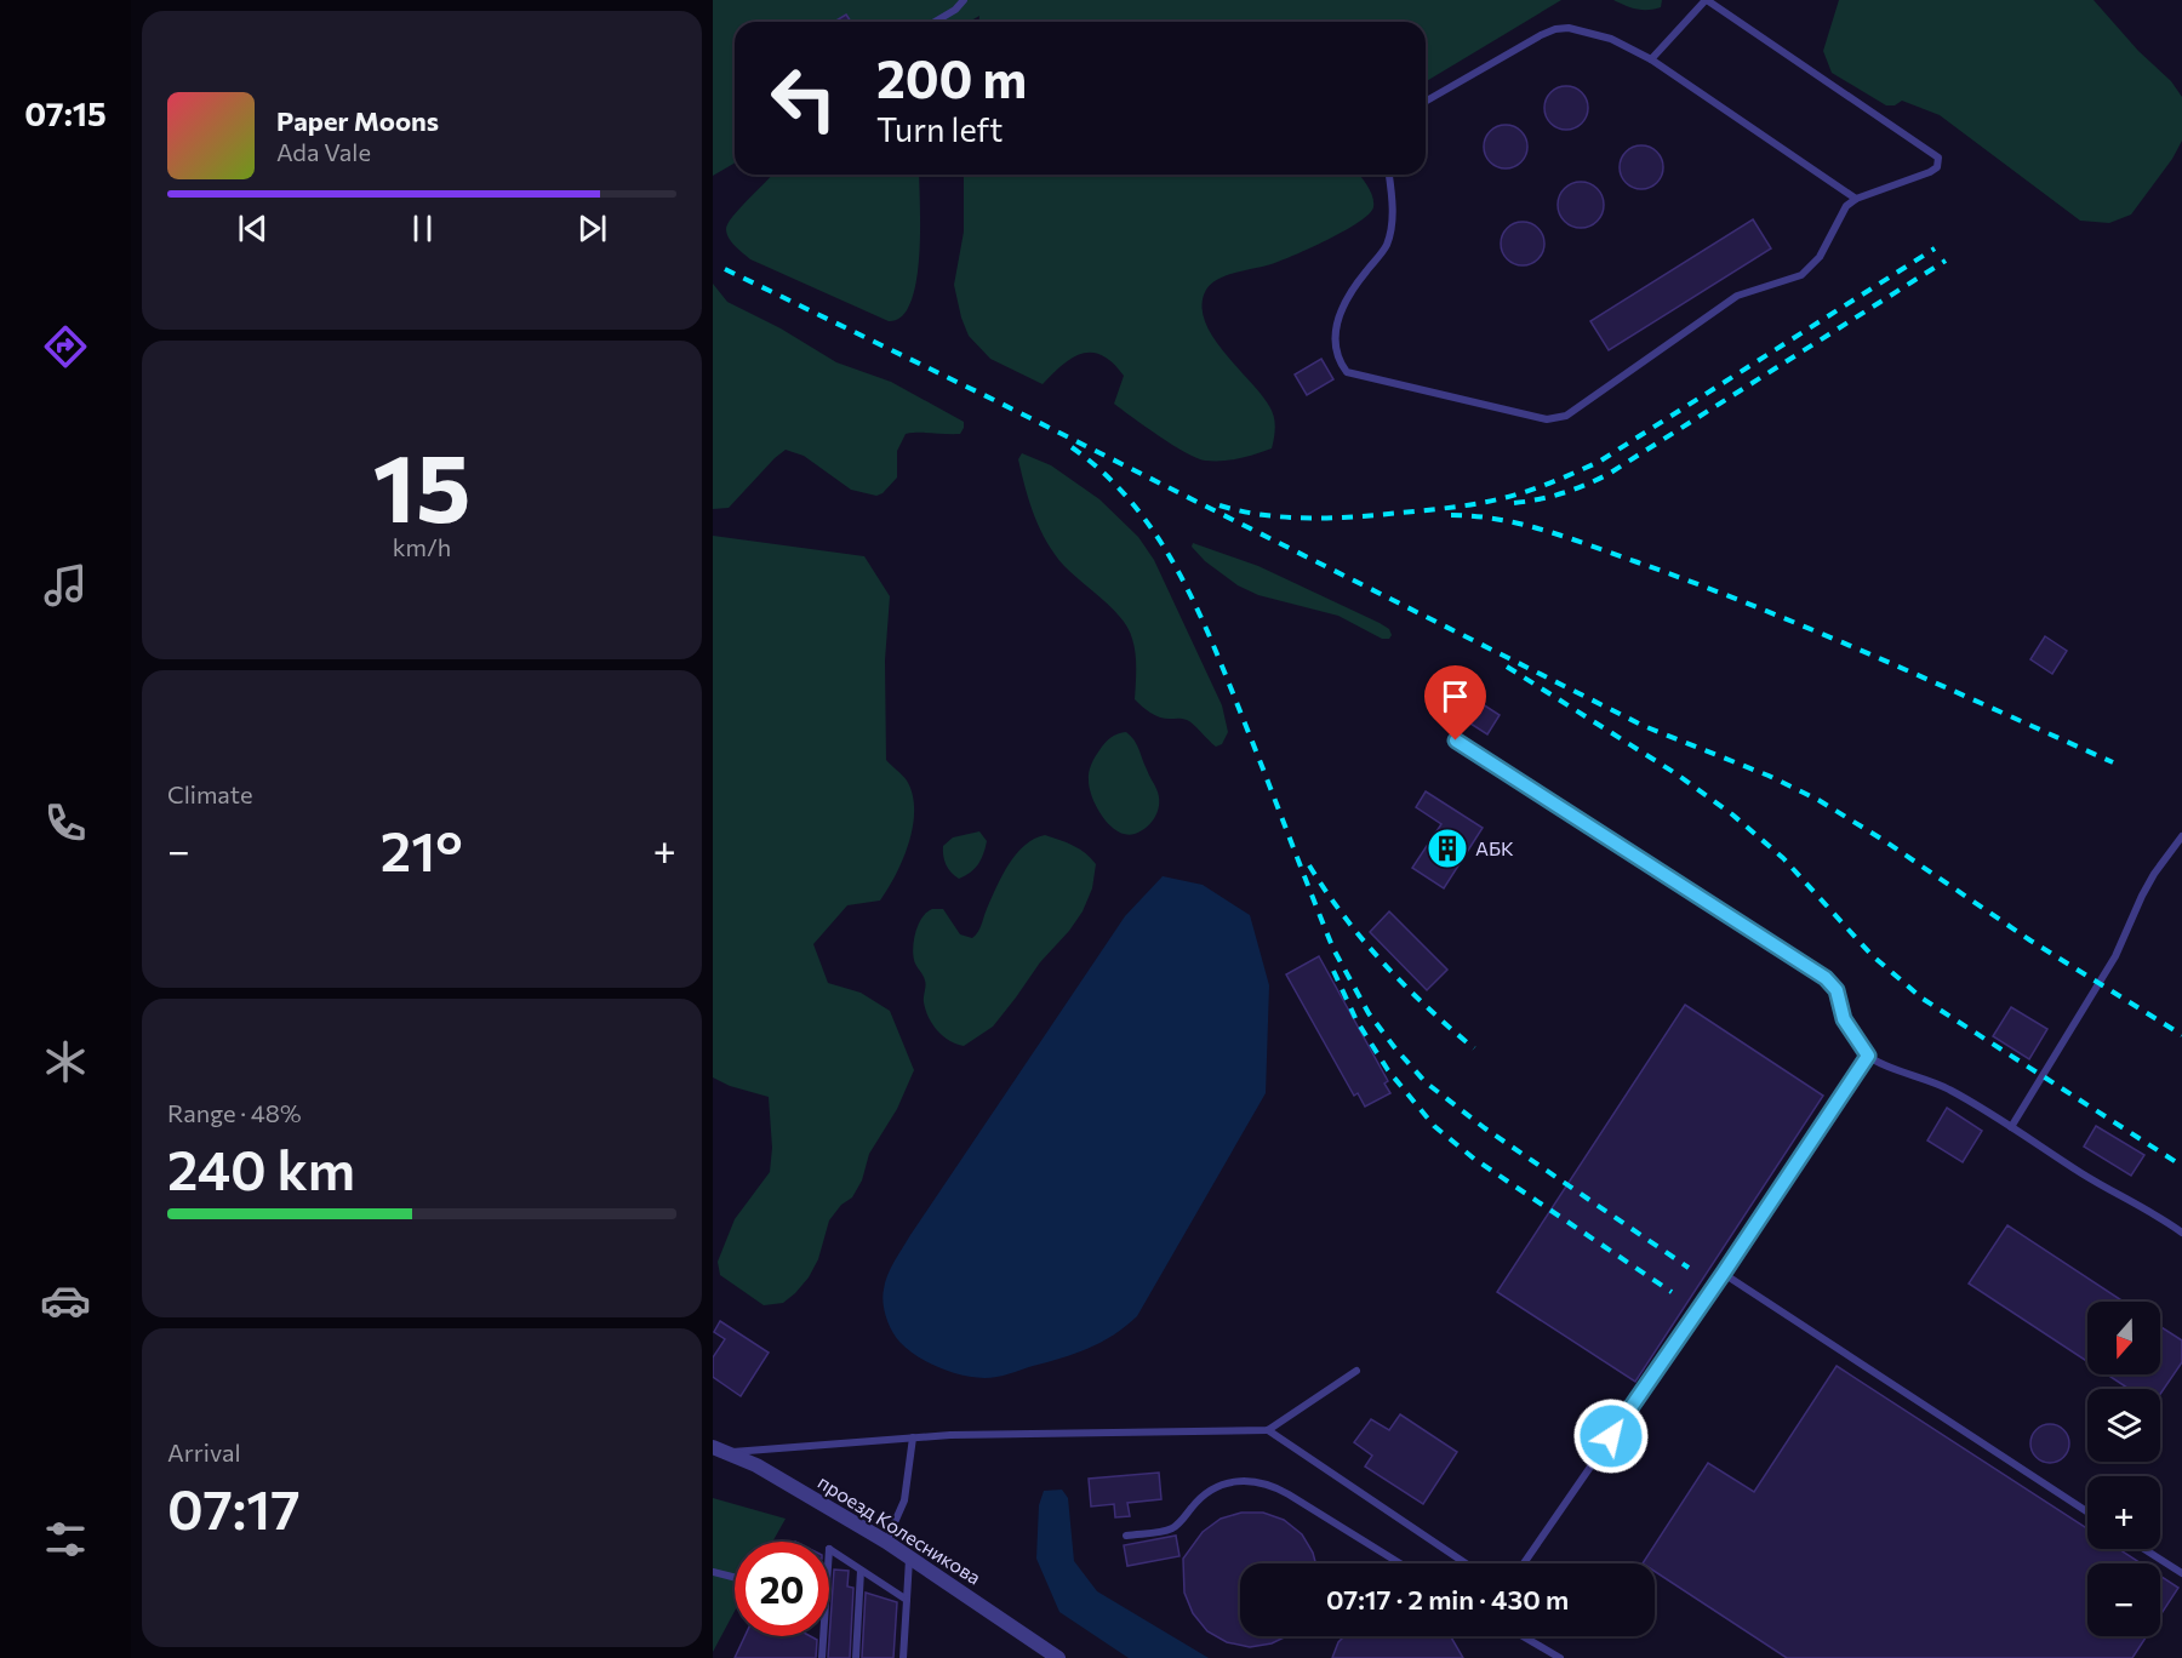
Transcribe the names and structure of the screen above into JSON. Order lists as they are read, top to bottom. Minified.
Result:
{"streets":{"street":["проезд Колесникова"]},"places":{"building":["АБК"]},"north":"bottom","page":{"tabs":"07:15","turn":["200 m","Turn left"],"song":["Paper Moons","Ada Vale"],"tile":[["15","km/h"],"Climate",["Range · 48%","240 km"],["Arrival","07:17"]],"heat":["−","21°","+"],"map_buttons":["+","−"],"limit":"20","trip":"07:17 · 2 min · 430 m"}}
